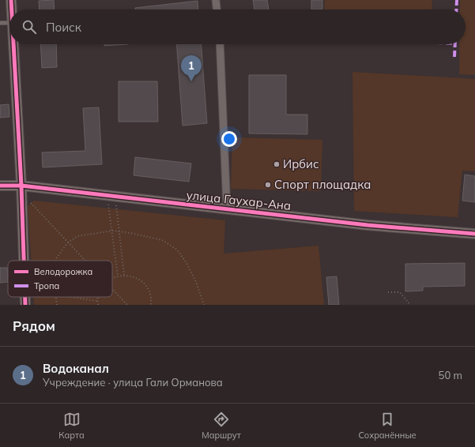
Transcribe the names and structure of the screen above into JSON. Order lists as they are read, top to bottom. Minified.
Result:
{"streets":{"street":["улица Гаухар-Ана"]},"places":["Ирбис","Спорт площадка"],"legend":["Велодорожка","Тропа"],"page":{"search":"Поиск","pins":"1","heading":"Рядом","list":[{"mark":"1","name":"Водоканал","note":"Учреждение · улица Гали Орманова","value":"50 m"}],"nav":["Карта","Маршрут","Сохранённые"]}}
